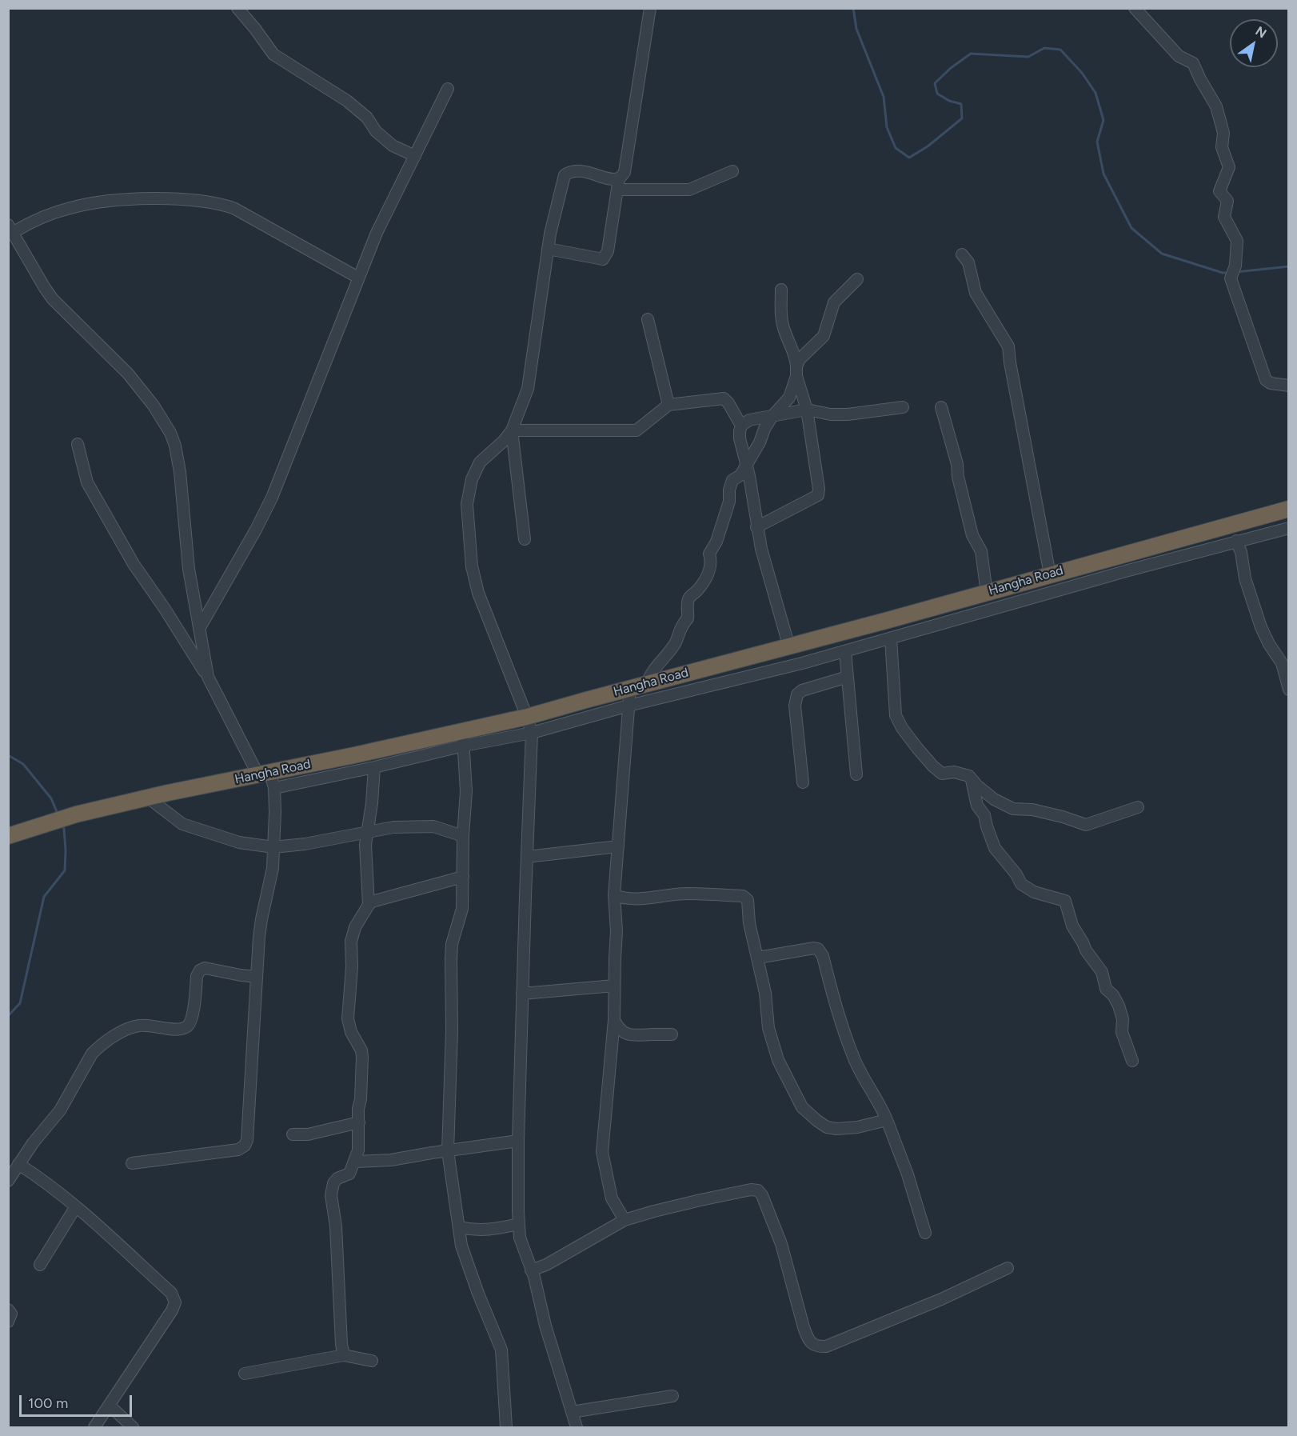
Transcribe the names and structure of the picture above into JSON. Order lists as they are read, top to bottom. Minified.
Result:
{"streets":{"highway":["Hangha Road"]},"scale_bar":"100 m","north":"top right"}
